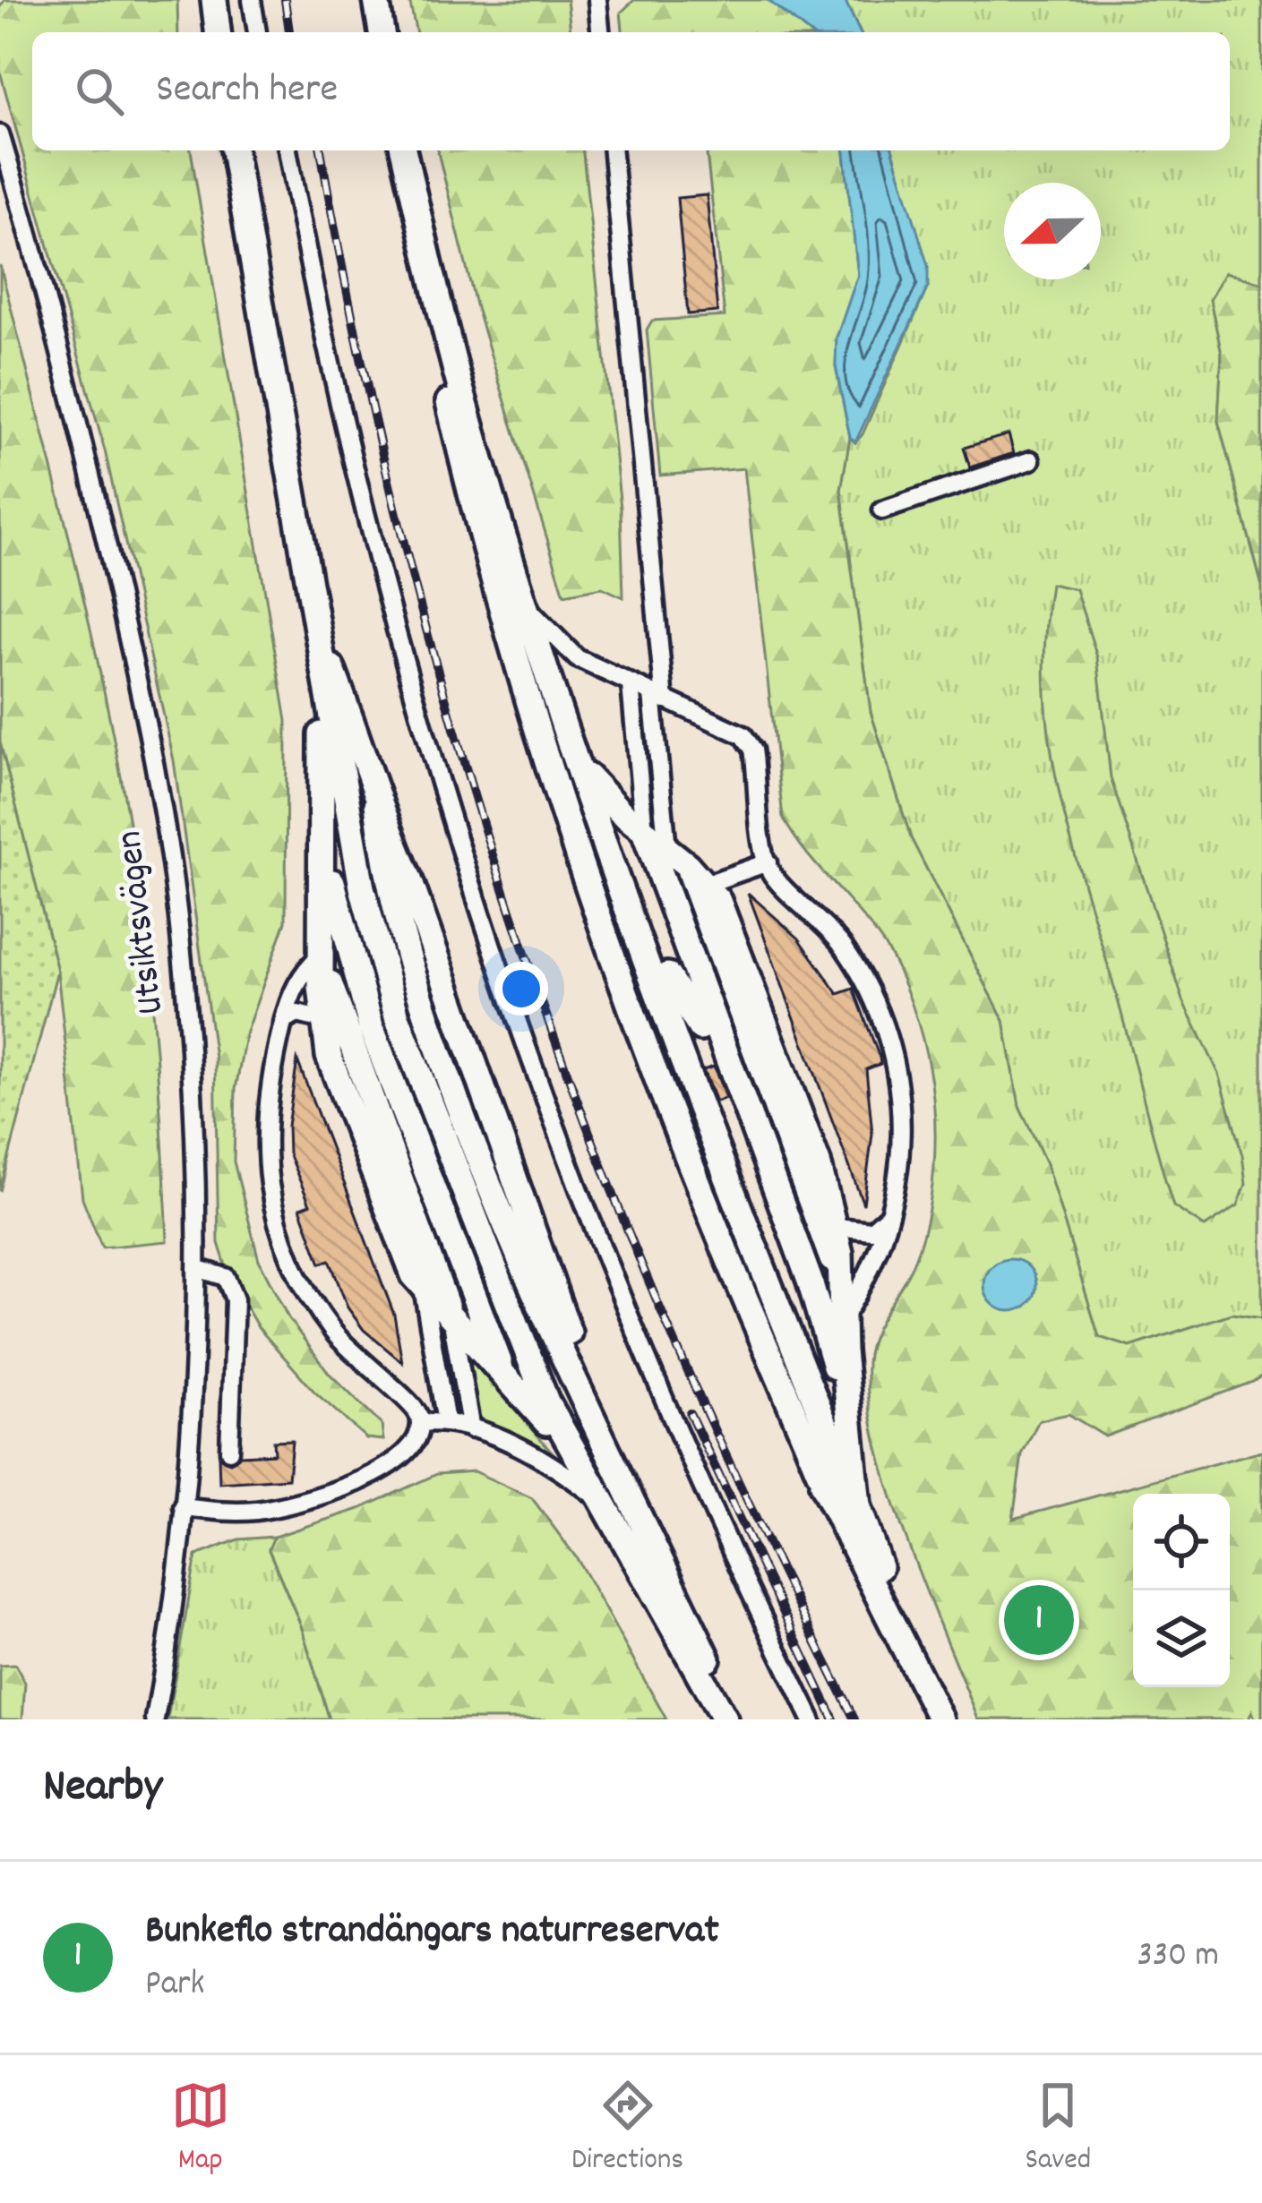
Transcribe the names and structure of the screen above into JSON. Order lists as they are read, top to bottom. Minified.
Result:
{"streets":{"street":["Utsiktsvägen"]},"north":"left","page":{"search":"Search here","pins":"1","heading":"Nearby","list":[{"mark":"1","name":"Bunkeflo strandängars naturreservat","note":"Park","value":"330 m"}],"nav":["Map","Directions","Saved"]}}
